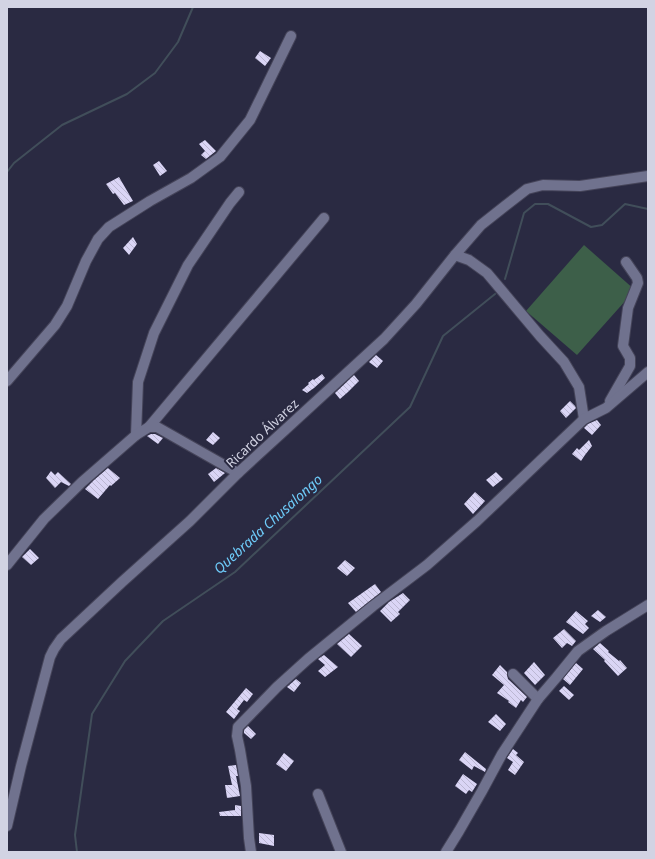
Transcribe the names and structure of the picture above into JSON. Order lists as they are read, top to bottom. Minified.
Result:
{"streets":{"street":["Ricardo Álvarez"]},"water":["Quebrada Chusalongo"]}
